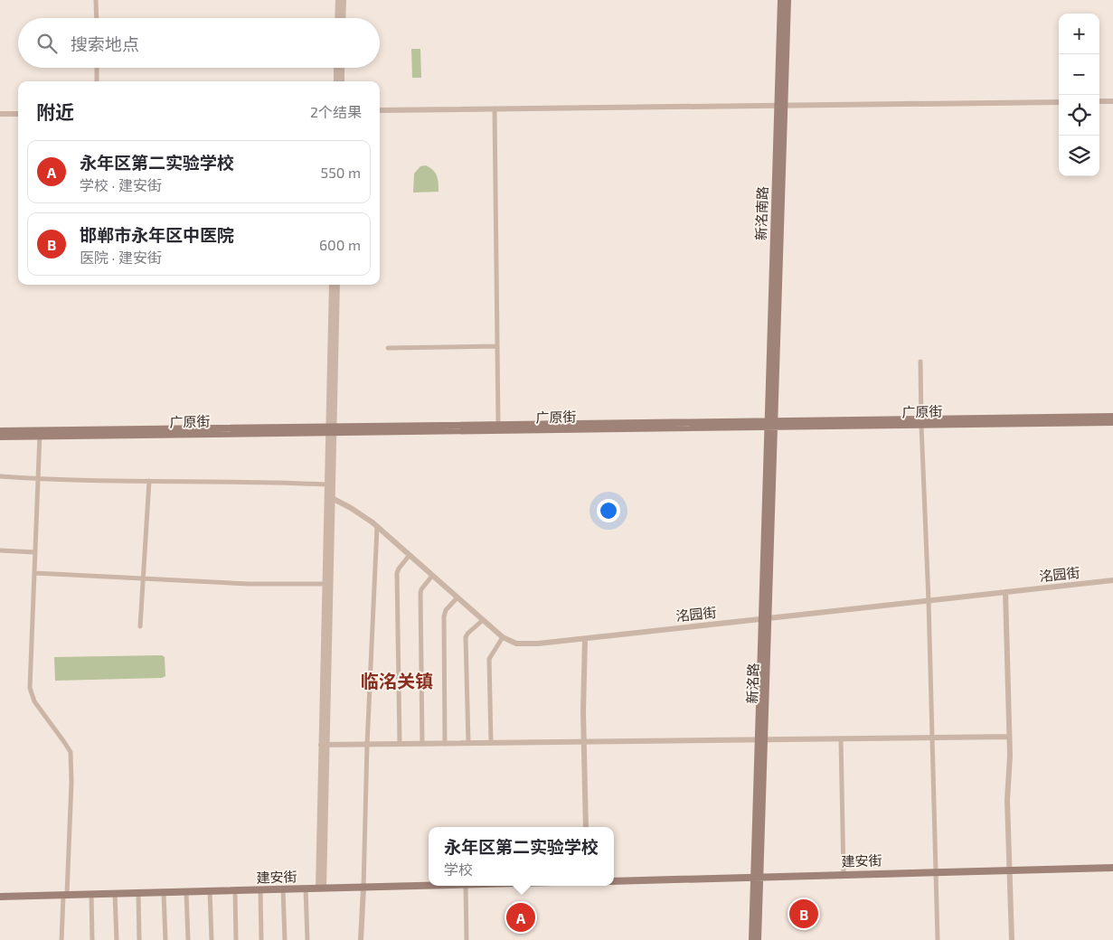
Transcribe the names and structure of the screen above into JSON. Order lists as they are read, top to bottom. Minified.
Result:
{"streets":{"main road":["新洺南路","广原街","新洺路","建安街"],"street":["洺园街"]},"crossings":[["新洺南路","广原街"],["新洺南路","新洺路"],["广原街","新洺路"],["洺园街","新洺路"],["新洺路","建安街"]],"districts":["临洺关镇"],"page":{"map_buttons":["+","−"],"search":"搜索地点","heading":["附近","2个结果"],"list":[{"mark":"A","name":"永年区第二实验学校","note":"学校 · 建安街","value":"550 m"},{"mark":"B","name":"邯郸市永年区中医院","note":"医院 · 建安街","value":"600 m"}],"popup":["永年区第二实验学校","学校"],"pins":["B","A"]}}
